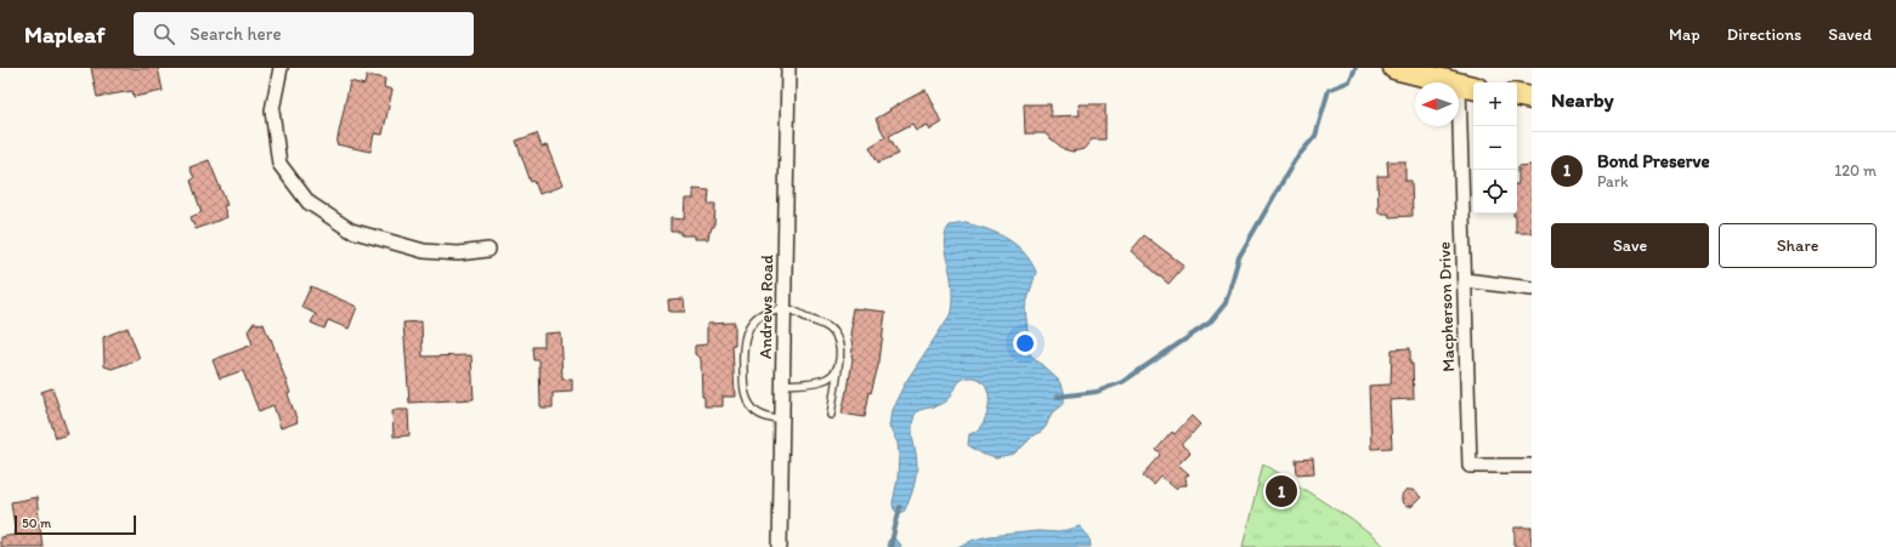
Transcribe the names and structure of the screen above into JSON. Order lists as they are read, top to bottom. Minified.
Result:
{"streets":{"street":["Andrews Road","Macpherson Drive"]},"scale_bar":"50 m","north":"left","page":{"header":"Mapleaf","search":"Search here","nav":["Map","Directions","Saved"],"heading":"Nearby","map_buttons":["+","−"],"list":[{"mark":"1","name":"Bond Preserve","note":"Park","value":"120 m"}],"buttons":["Save","Share"],"pins":"1","scale":"50 m"}}
